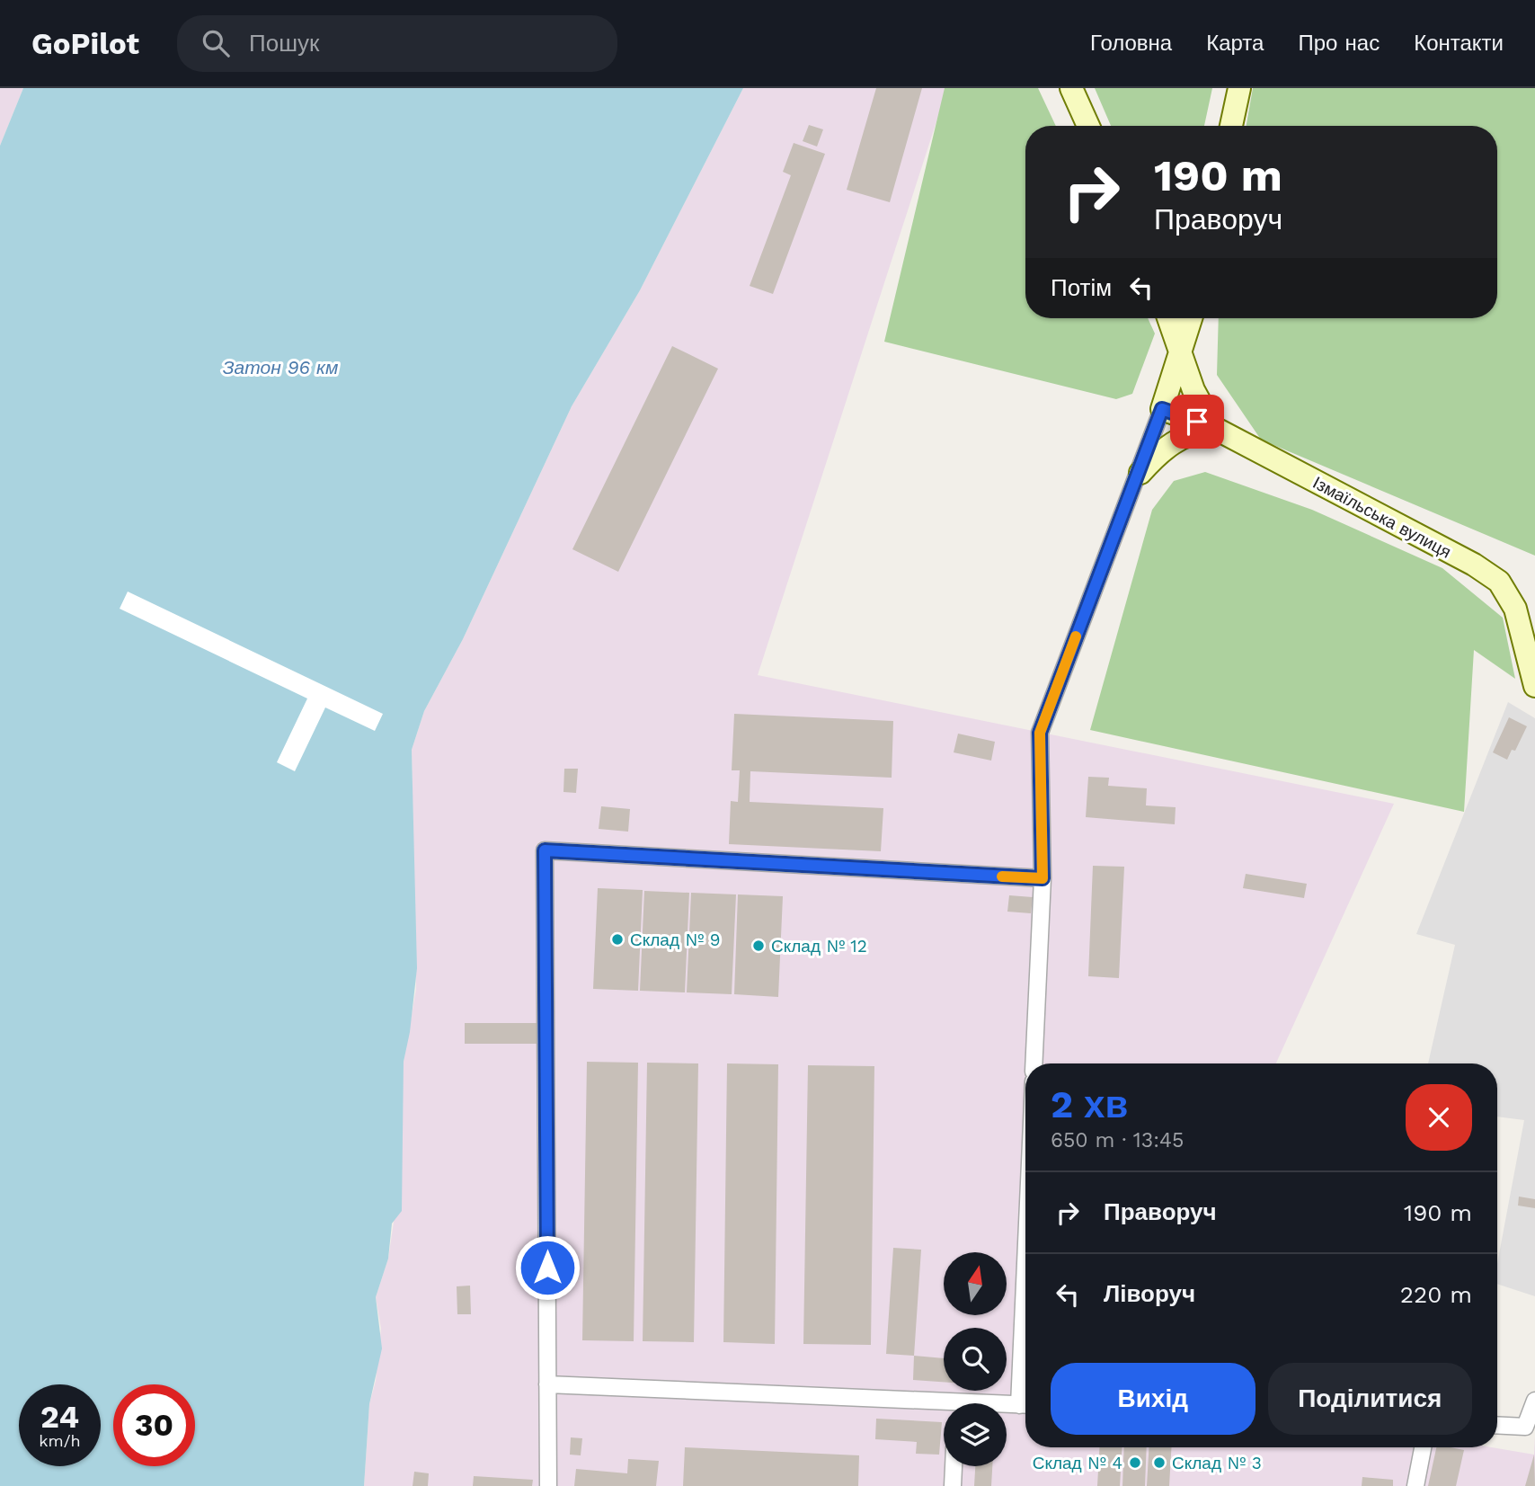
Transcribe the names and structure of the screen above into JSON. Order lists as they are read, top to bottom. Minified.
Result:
{"streets":{"street":["Ізмаїльська вулиця"]},"water":["Затон 96 км"],"places":["Склад № 9","Склад № 12","Склад № 4","Склад № 3"],"north":"top","page":{"header":"GoPilot","search":"Пошук","nav":["Головна","Карта","Про нас","Контакти"],"turn":["190 m","Праворуч"],"then":"Потім","heading":["2 хв","650 m · 13:45"],"list":[{"name":"Праворуч","value":"190 m"},{"name":"Ліворуч","value":"220 m"}],"buttons":["Вихід","Поділитися"],"speed":"24 km/h","limit":"30"}}
